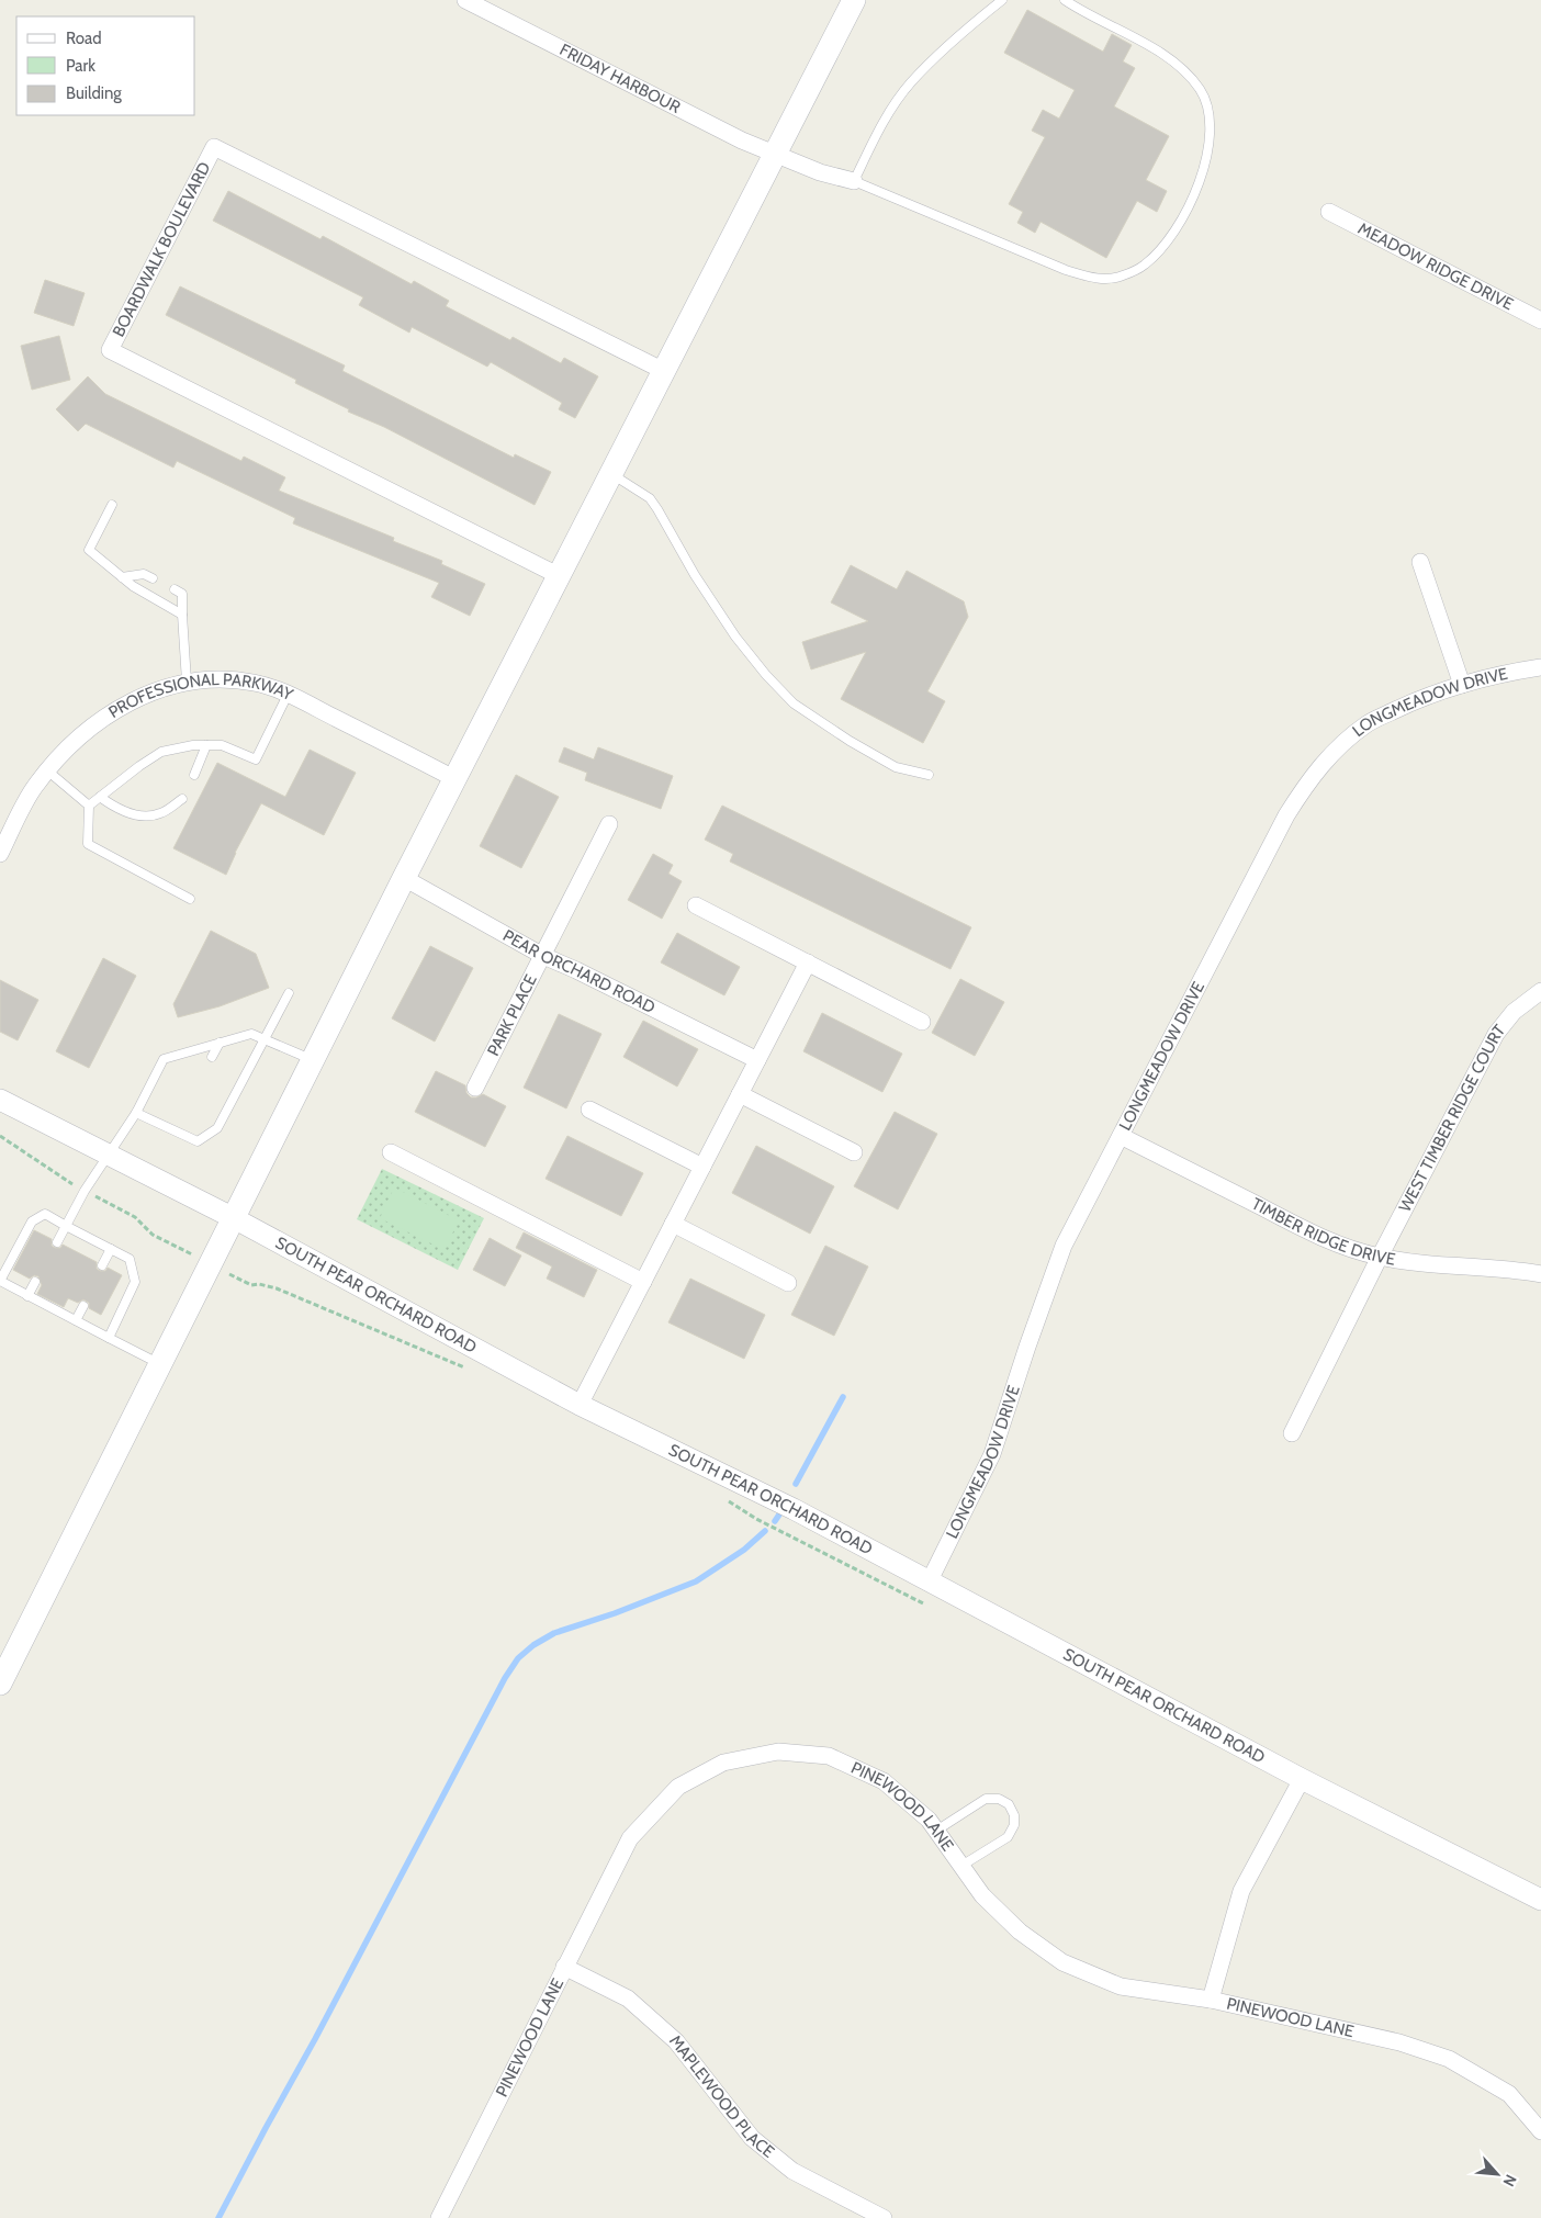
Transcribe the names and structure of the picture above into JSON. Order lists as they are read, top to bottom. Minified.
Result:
{"streets":{"street":["FRIDAY HARBOUR","BOARDWALK BOULEVARD","MEADOW RIDGE DRIVE","LONGMEADOW DRIVE","PROFESSIONAL PARKWAY","PEAR ORCHARD ROAD","PARK PLACE","WEST TIMBER RIDGE COURT","TIMBER RIDGE DRIVE","SOUTH PEAR ORCHARD ROAD","PINEWOOD LANE","MAPLEWOOD PLACE"]},"crossings":[["LONGMEADOW DRIVE","TIMBER RIDGE DRIVE"],["LONGMEADOW DRIVE","SOUTH PEAR ORCHARD ROAD"],["PEAR ORCHARD ROAD","PARK PLACE"],["WEST TIMBER RIDGE COURT","TIMBER RIDGE DRIVE"],["PINEWOOD LANE","MAPLEWOOD PLACE"]],"legend":["Road","Park","Building"],"north":"bottom right"}
